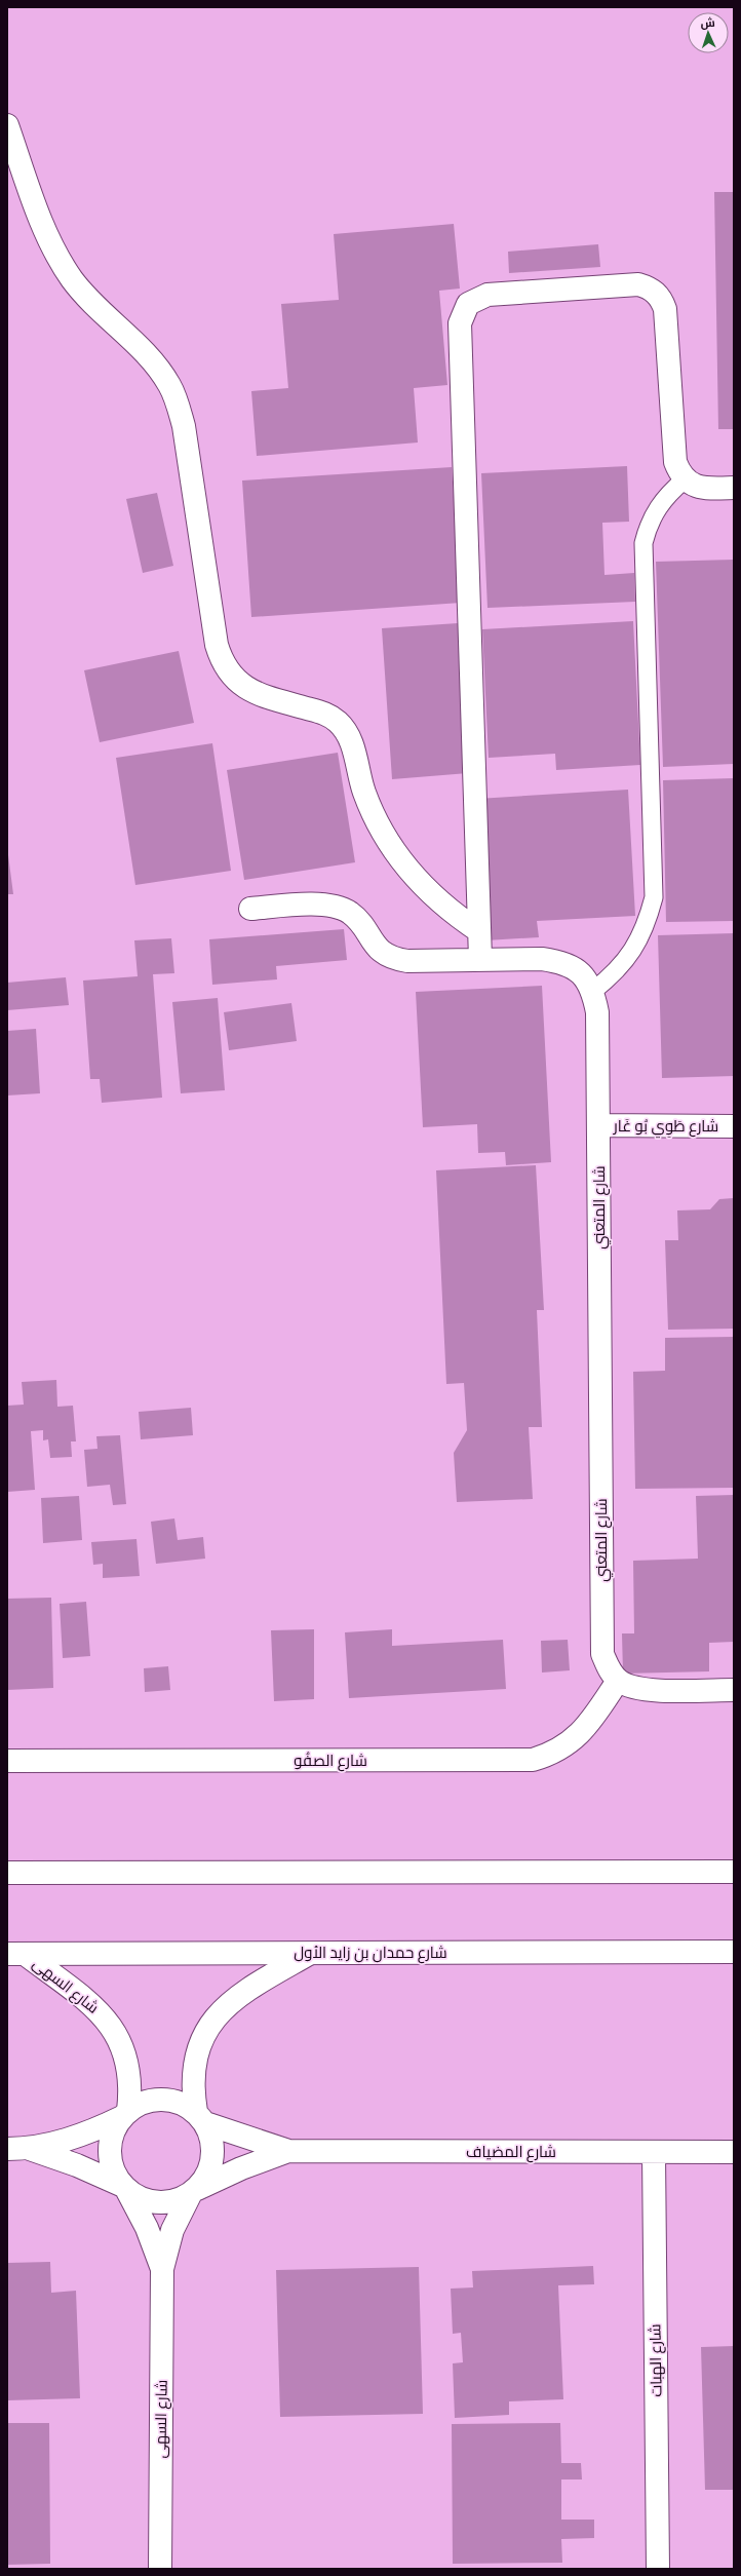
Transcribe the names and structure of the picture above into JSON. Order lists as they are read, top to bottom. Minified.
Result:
{"streets":{"street":["شارع طَوِي بُو غَار","شارع المتعني","شارع الصفُو","شارع حمدان بن زايد الأول","شارع السهى","شارع المضياف","شارع الهبات"]},"crossings":[["شارع طَوِي بُو غَار","شارع المتعني"],["شارع المتعني","شارع الصفُو"],["شارع حمدان بن زايد الأول","شارع السهى"],["شارع السهى","شارع المضياف"],["شارع المضياف","شارع الهبات"]],"north":"top"}
